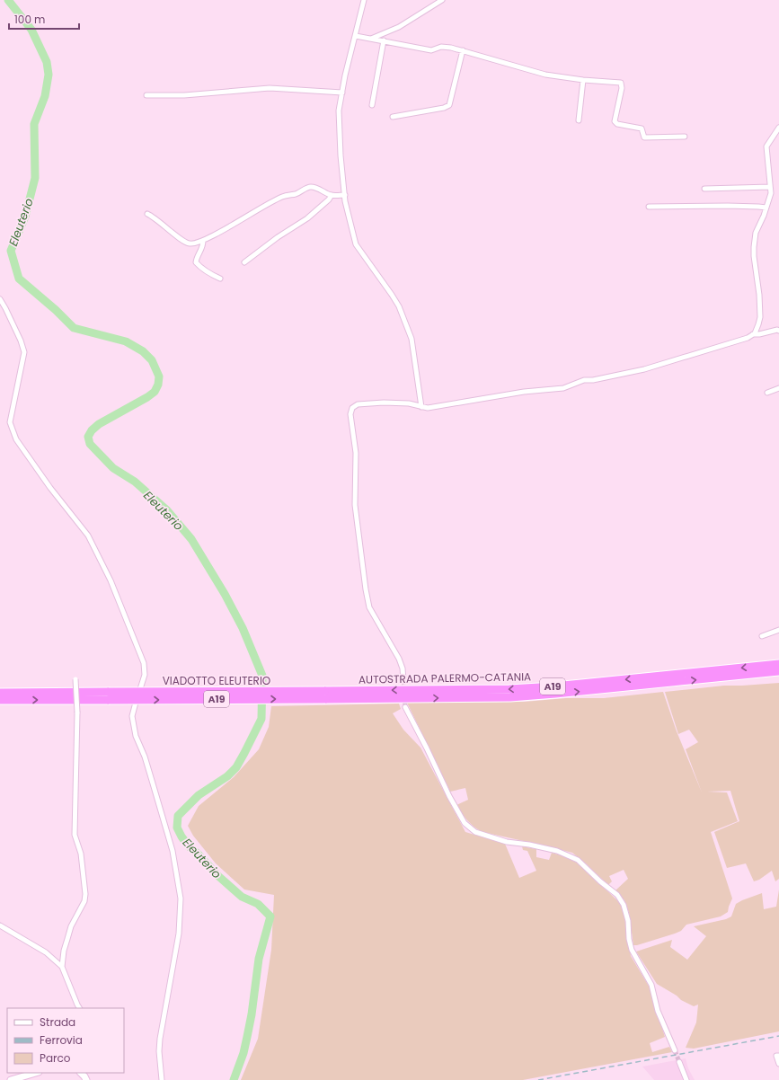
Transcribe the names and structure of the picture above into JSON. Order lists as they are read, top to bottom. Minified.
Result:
{"streets":{"highway":["AUTOSTRADA PALERMO-CATANIA","VIADOTTO ELEUTERIO","A19"]},"crossings":[["AUTOSTRADA PALERMO-CATANIA","VIADOTTO ELEUTERIO"],["VIADOTTO ELEUTERIO","A19"]],"water":["Eleuterio"],"legend":["Strada","Ferrovia","Parco"],"scale_bar":"100 m"}
